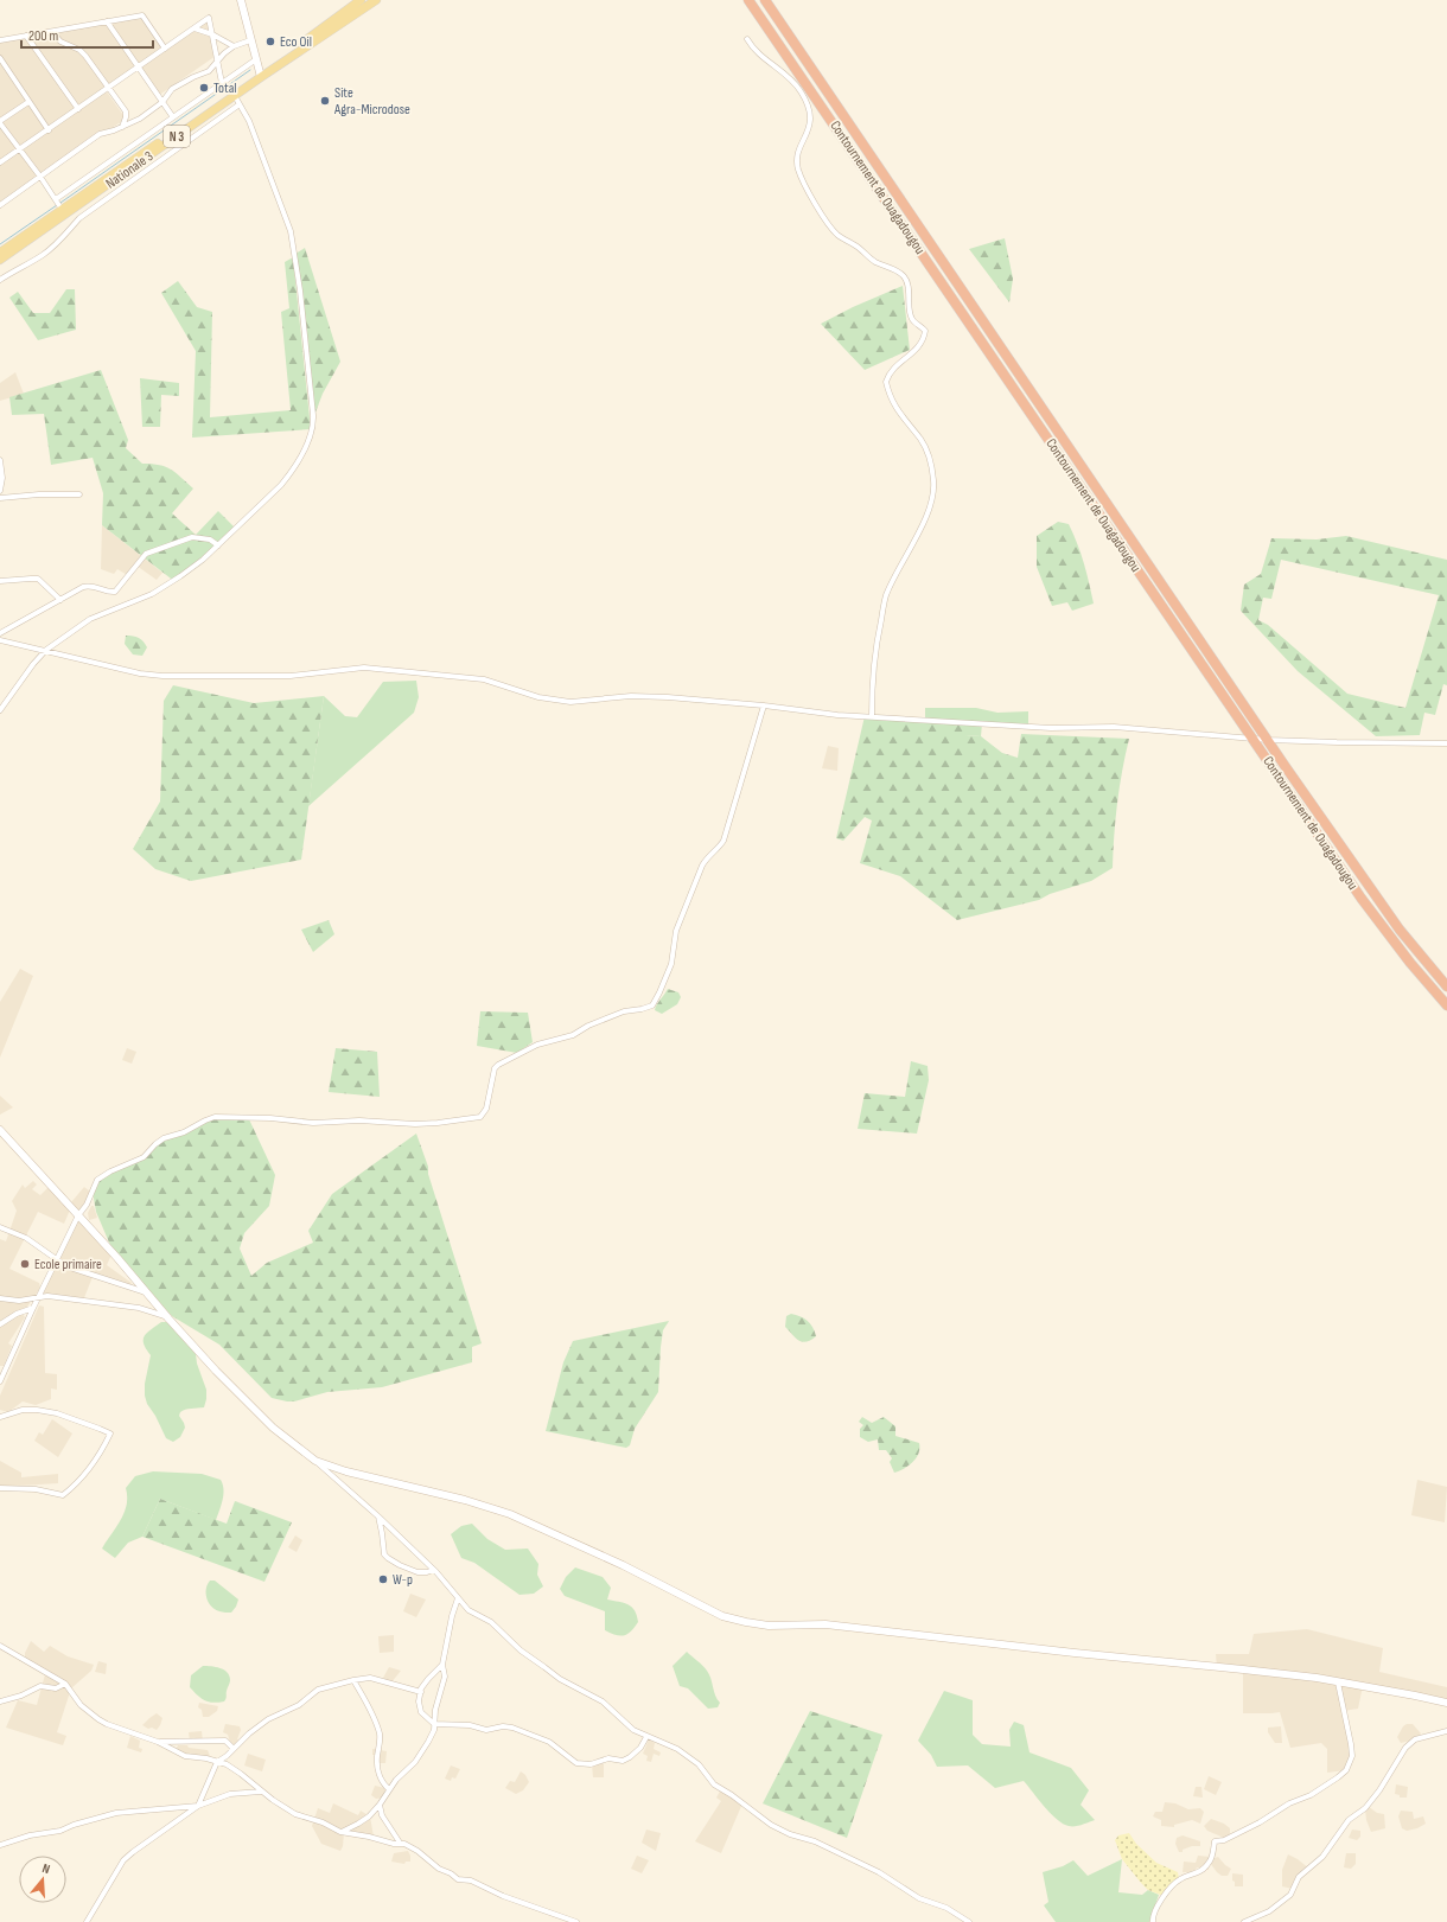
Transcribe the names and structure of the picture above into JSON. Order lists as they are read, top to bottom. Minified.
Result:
{"streets":{"highway":["Contournement de Ouagadougou"],"main road":["N 3","Nationale 3"]},"places":["Eco Oil","Total","Site Agra-Microdose","Ecole primaire","W-p"],"scale_bar":"200 m","north":"top"}
